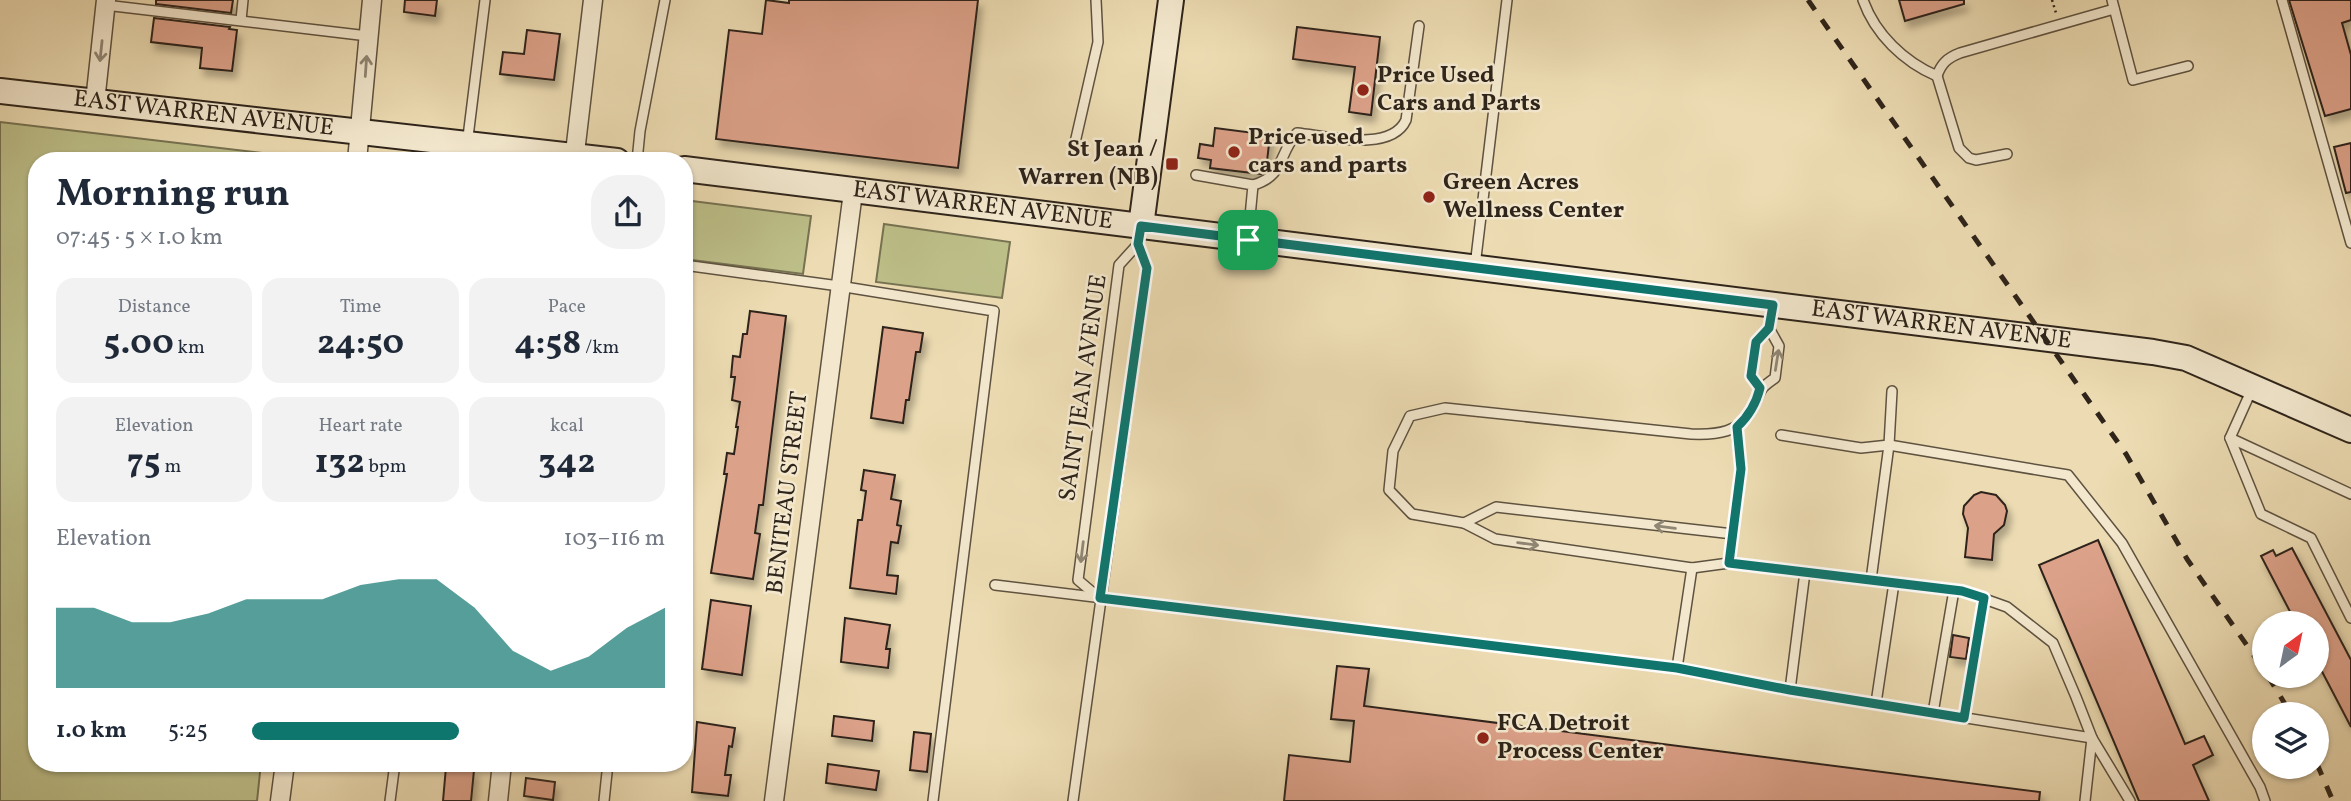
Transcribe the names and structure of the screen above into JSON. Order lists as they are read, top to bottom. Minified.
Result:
{"streets":{"main road":["EAST WARREN AVENUE"],"street":["BENITEAU STREET"],"lane":["SAINT JEAN AVENUE"]},"crossings":[["EAST WARREN AVENUE","SAINT JEAN AVENUE"],["EAST WARREN AVENUE","BENITEAU STREET"]],"places":{"other":["Price Used Cars and Parts","Price used cars and parts","Green Acres Wellness Center","FCA Detroit Process Center"],"transit":["St Jean / Warren (NB)"]},"north":"top right","page":{"heading":["Morning run","07:45 · 5 × 1.0 km"],"stats":[["Distance","5.00 km"],["Time","24:50"],["Pace","4:58 /km"],["Elevation","75 m"],["Heart rate","132 bpm"],["kcal","342"]],"chart":["Elevation","103–116 m"],"list":[{"name":"1.0 km","note":"5:25"}]}}
